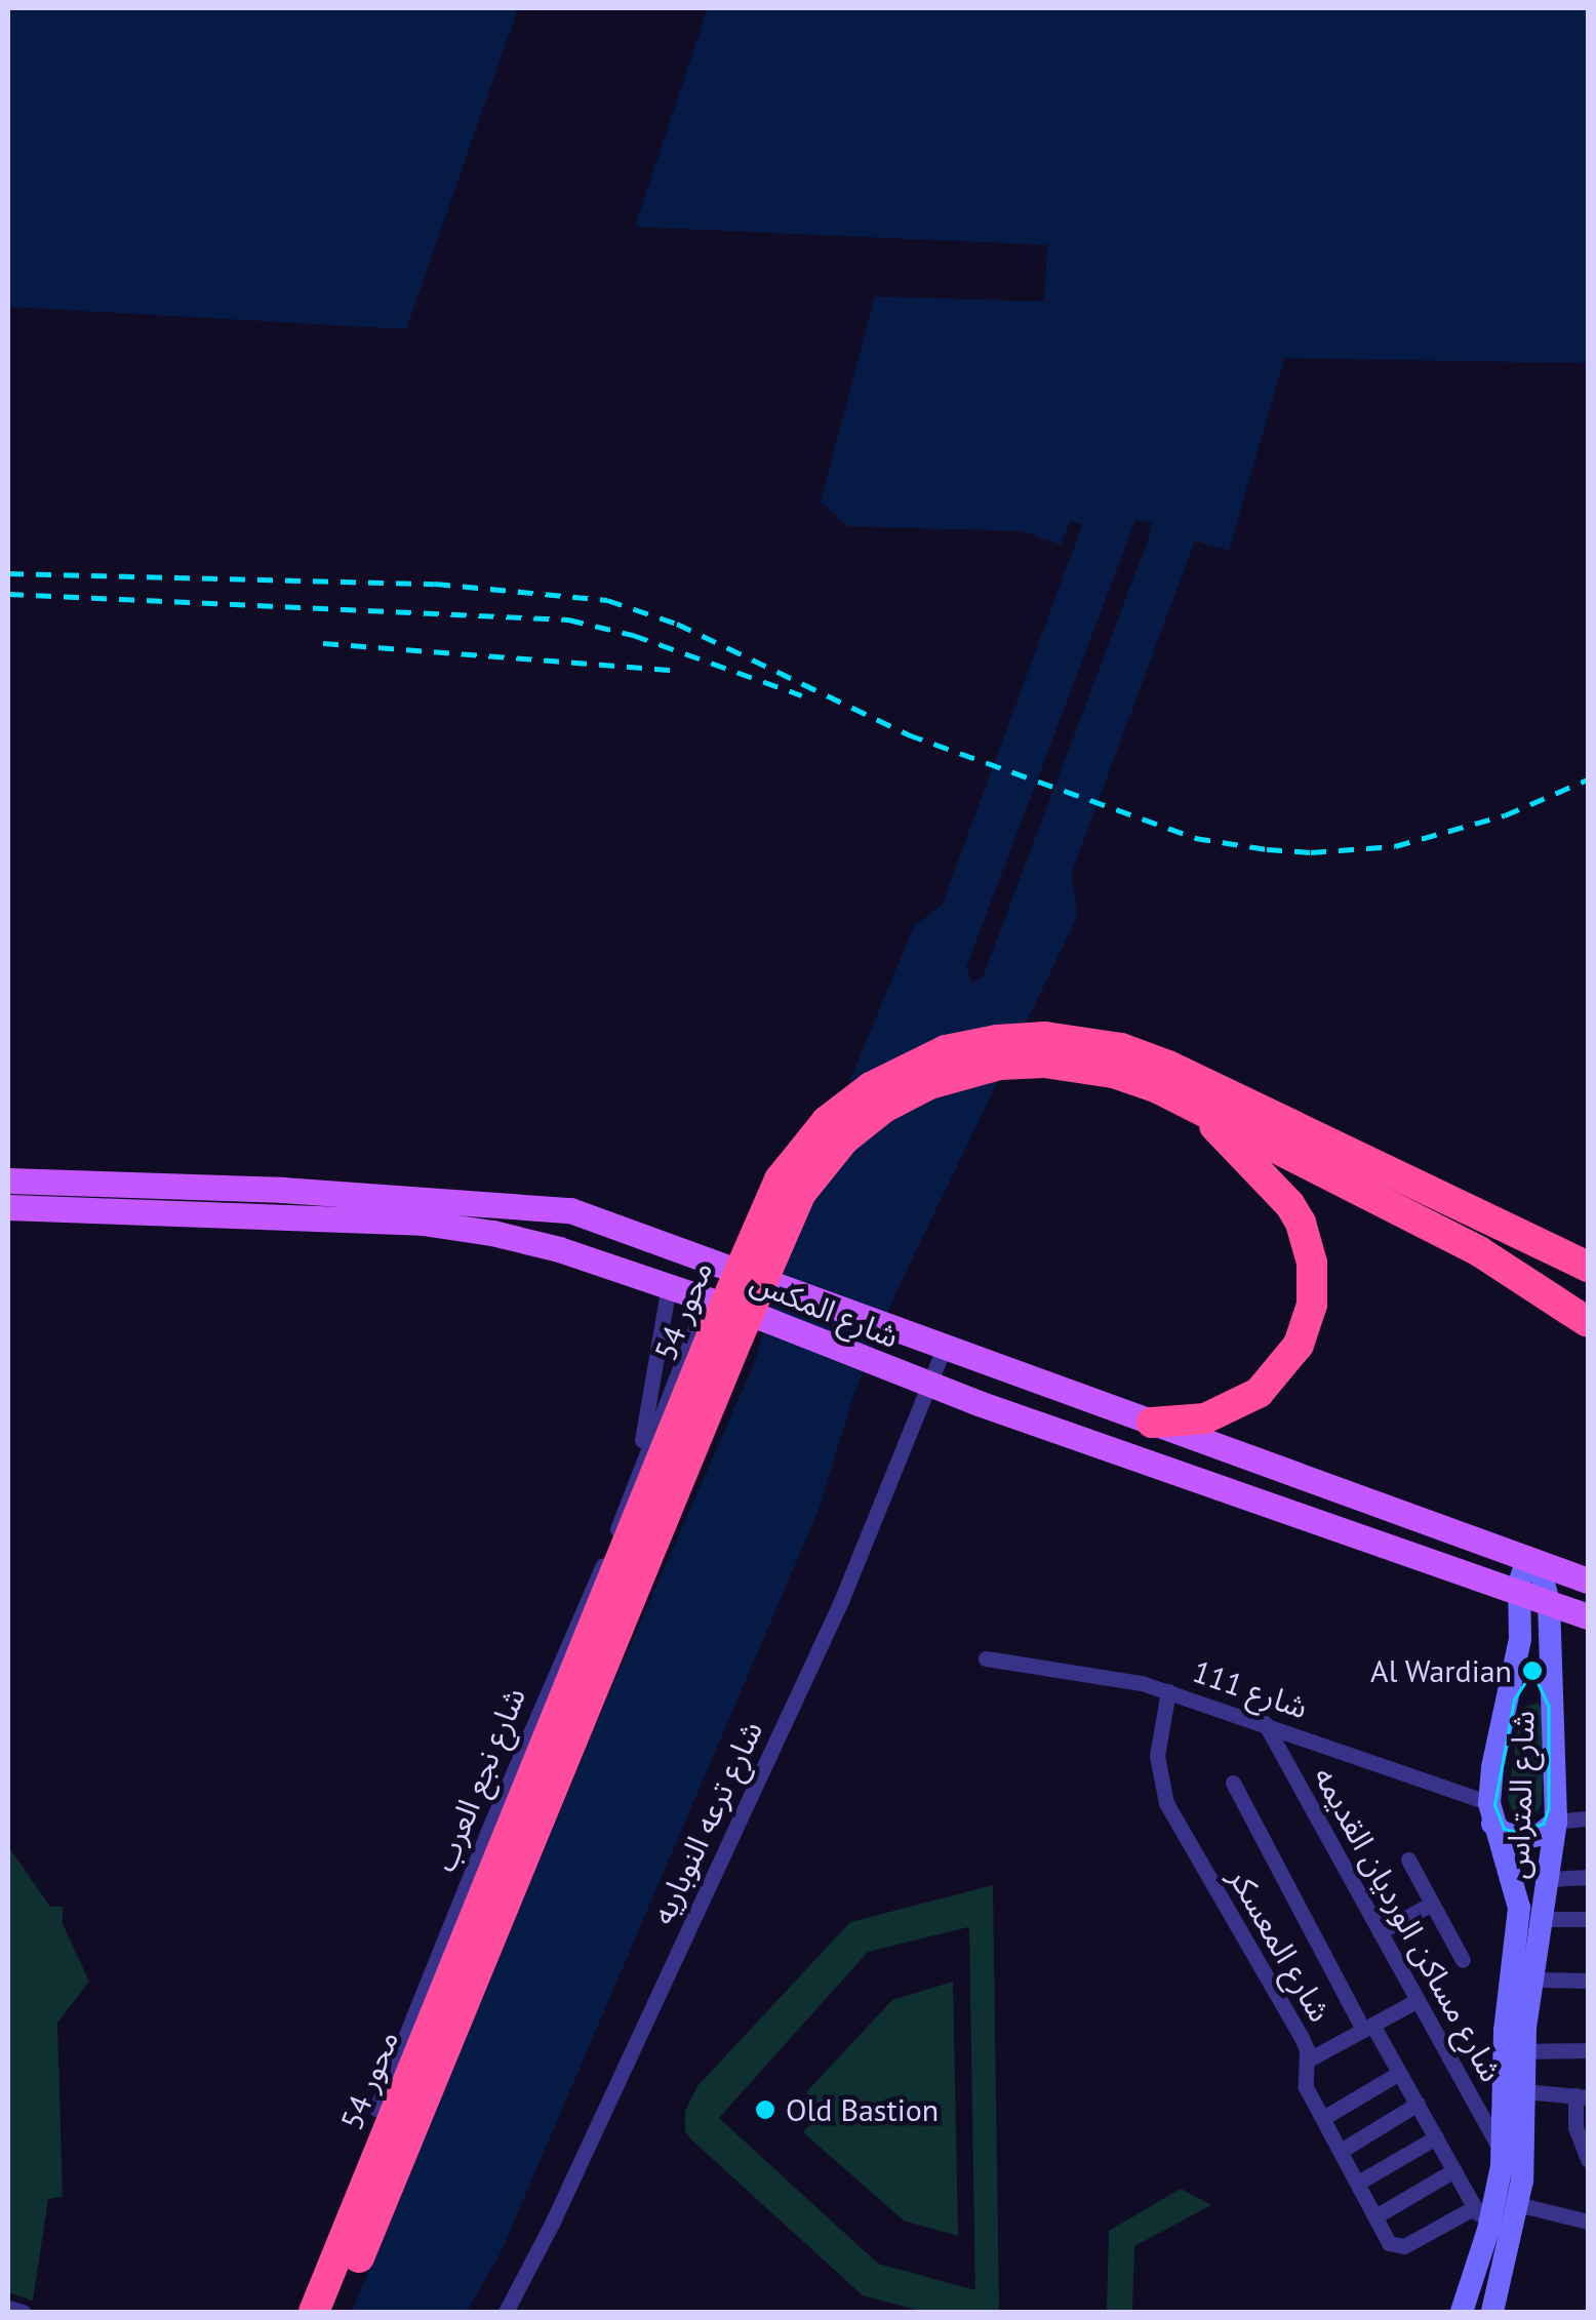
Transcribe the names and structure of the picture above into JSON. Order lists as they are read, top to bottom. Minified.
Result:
{"streets":{"highway":["محور 54"],"main road":["شارع المكس"],"street":["شارع 111","شارع نجع العرب","شارع المتراس","شارع ترعه النوباريه","شارع مساكن الورديان القديمه","شارع المعسكر"]},"crossings":[["شارع المكس","محور 54"],["شارع المكس","شارع نجع العرب"],["شارع المكس","شارع المتراس"],["شارع المكس","شارع ترعه النوباريه"],["محور 54","شارع نجع العرب"],["شارع 111","شارع المتراس"],["شارع 111","شارع مساكن الورديان القديمه"],["شارع 111","شارع المعسكر"],["شارع المتراس","شارع مساكن الورديان القديمه"]],"places":["Al Wardian","Old Bastion"]}
